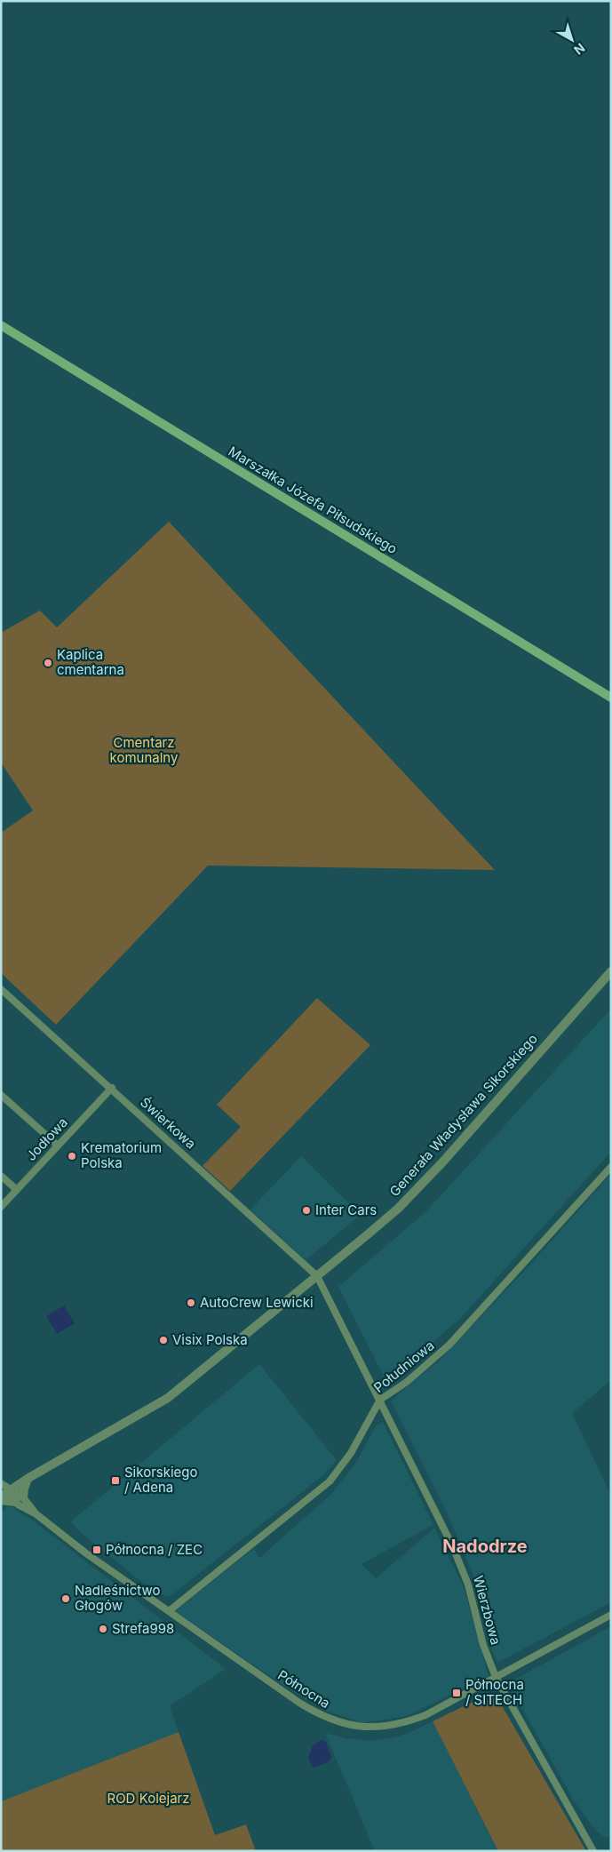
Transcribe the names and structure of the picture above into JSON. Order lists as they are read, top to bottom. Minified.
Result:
{"streets":{"main road":["Marszałka Józefa Piłsudskiego"],"street":["Generała Władysława Sikorskiego","Świerkowa","Jodłowa","Południowa","Wierzbowa","Północna"]},"crossings":[["Generała Władysława Sikorskiego","Świerkowa"],["Generała Władysława Sikorskiego","Wierzbowa"],["Generała Władysława Sikorskiego","Północna"],["Świerkowa","Jodłowa"],["Świerkowa","Wierzbowa"],["Południowa","Wierzbowa"],["Południowa","Północna"],["Wierzbowa","Północna"]],"districts":["Nadodrze"],"parks":["Cmentarz komunalny","ROD Kolejarz"],"places":{"other":["Kaplica cmentarna","Krematorium Polska","Inter Cars","AutoCrew Lewicki","Visix Polska","Nadleśnictwo Głogów","Strefa998"],"transit":["Sikorskiego / Adena","Północna / ZEC","Północna / SITECH"]},"north":"bottom right"}
